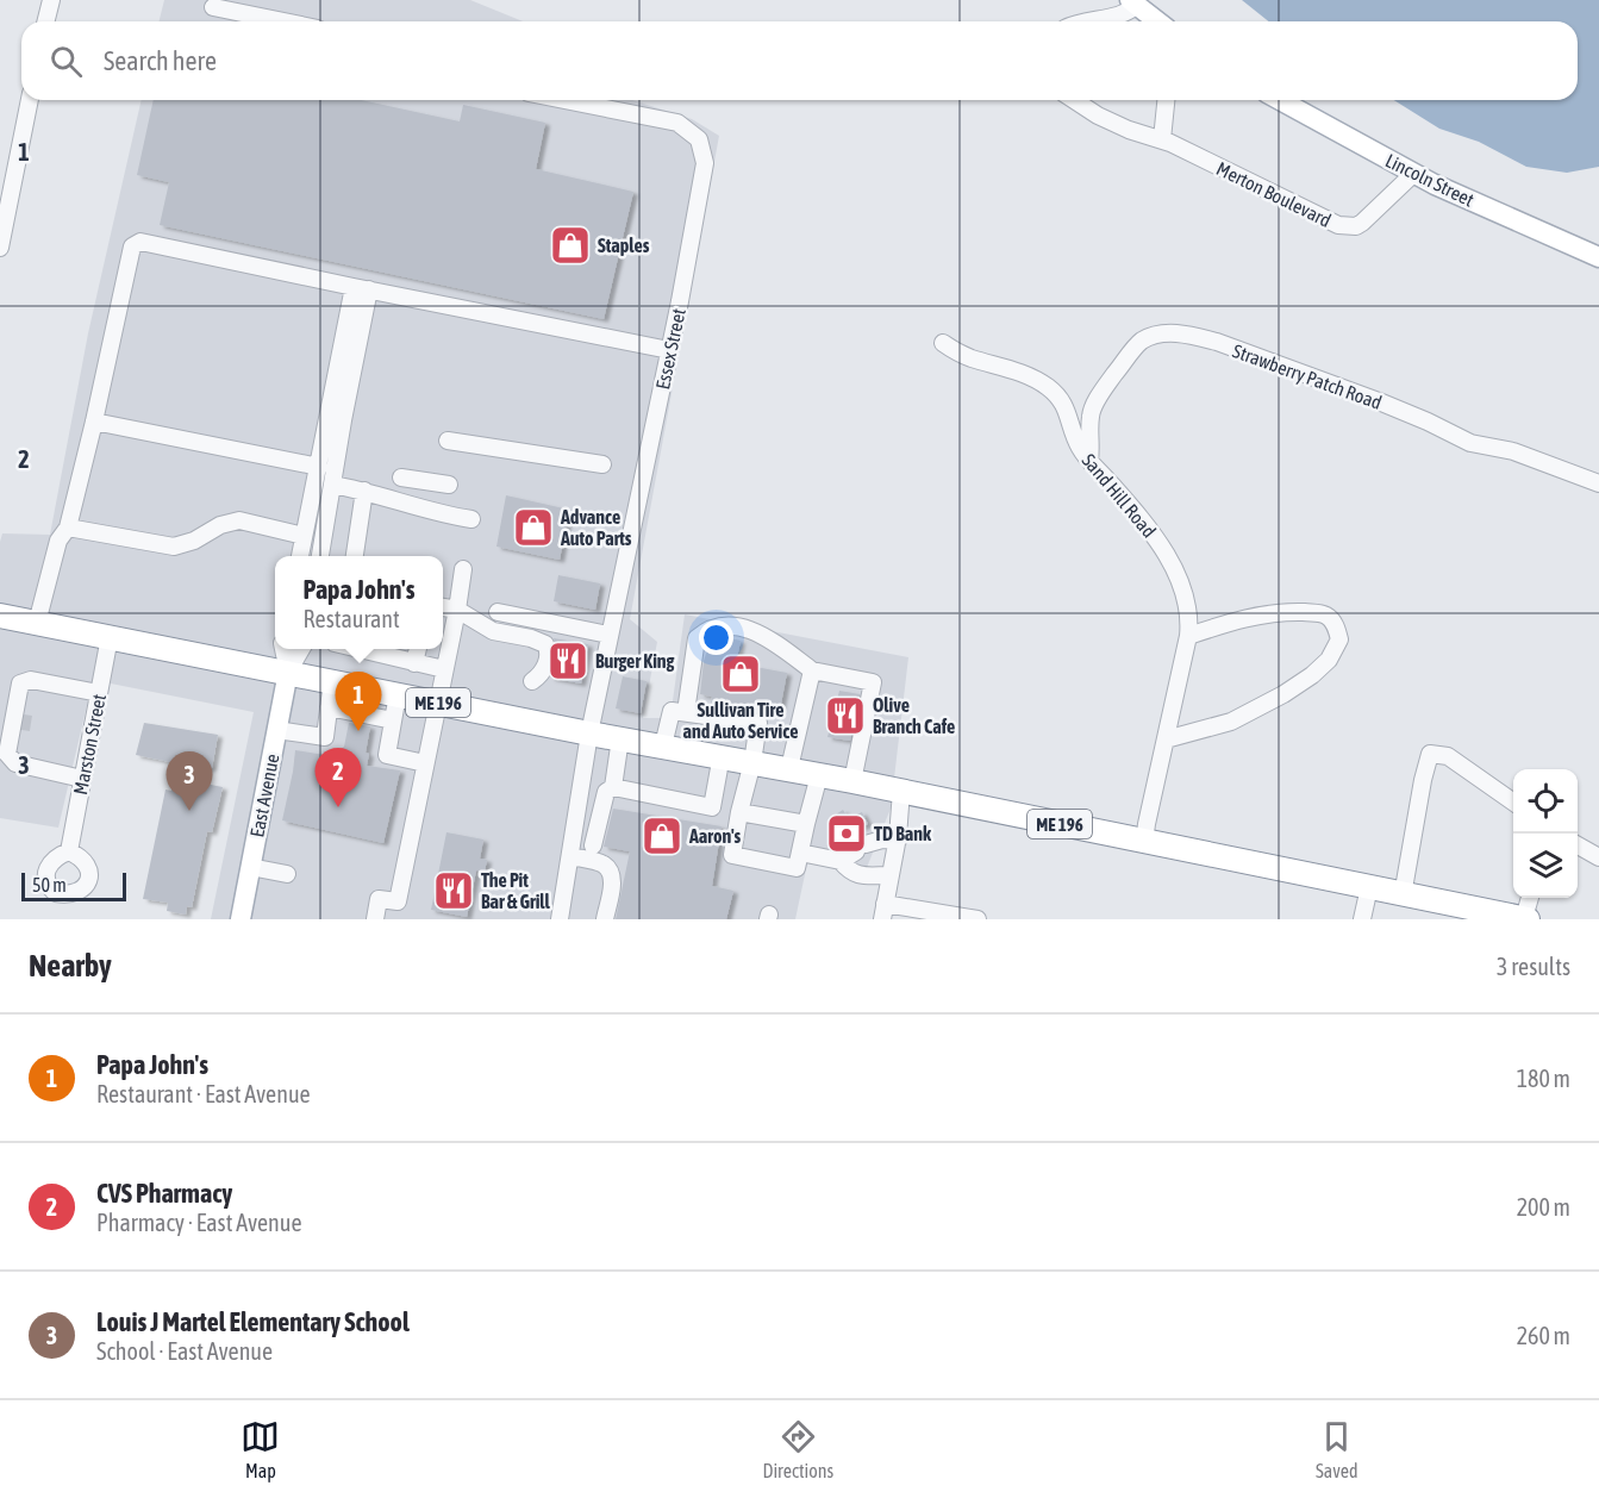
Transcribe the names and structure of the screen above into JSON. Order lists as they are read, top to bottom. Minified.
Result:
{"streets":{"highway":["ME 196"],"main road":["Lincoln Street","East Avenue"],"street":["Merton Boulevard","Essex Street","Strawberry Patch Road","Sand Hill Road","Marston Street"]},"crossings":[["Lincoln Street","Merton Boulevard"],["Essex Street","ME 196"],["Strawberry Patch Road","Sand Hill Road"],["Sand Hill Road","ME 196"],["ME 196","Marston Street"],["ME 196","East Avenue"]],"places":{"shop":["Staples","Advance Auto Parts","Sullivan Tire and Auto Service","Aaron's"],"restaurant":["Burger King","Olive Branch Cafe","The Pit Bar & Grill"],"bank":["TD Bank"]},"scale_bar":"50 m","page":{"search":"Search here","popup":["Papa John's","Restaurant"],"pins":["1","2","3"],"scale":"50 m","heading":["Nearby","3 results"],"list":[{"mark":"1","name":"Papa John's","note":"Restaurant · East Avenue","value":"180 m"},{"mark":"2","name":"CVS Pharmacy","note":"Pharmacy · East Avenue","value":"200 m"},{"mark":"3","name":"Louis J Martel Elementary School","note":"School · East Avenue","value":"260 m"}],"nav":["Map","Directions","Saved"]},"grid":{"rows":["1","2","3"]}}
